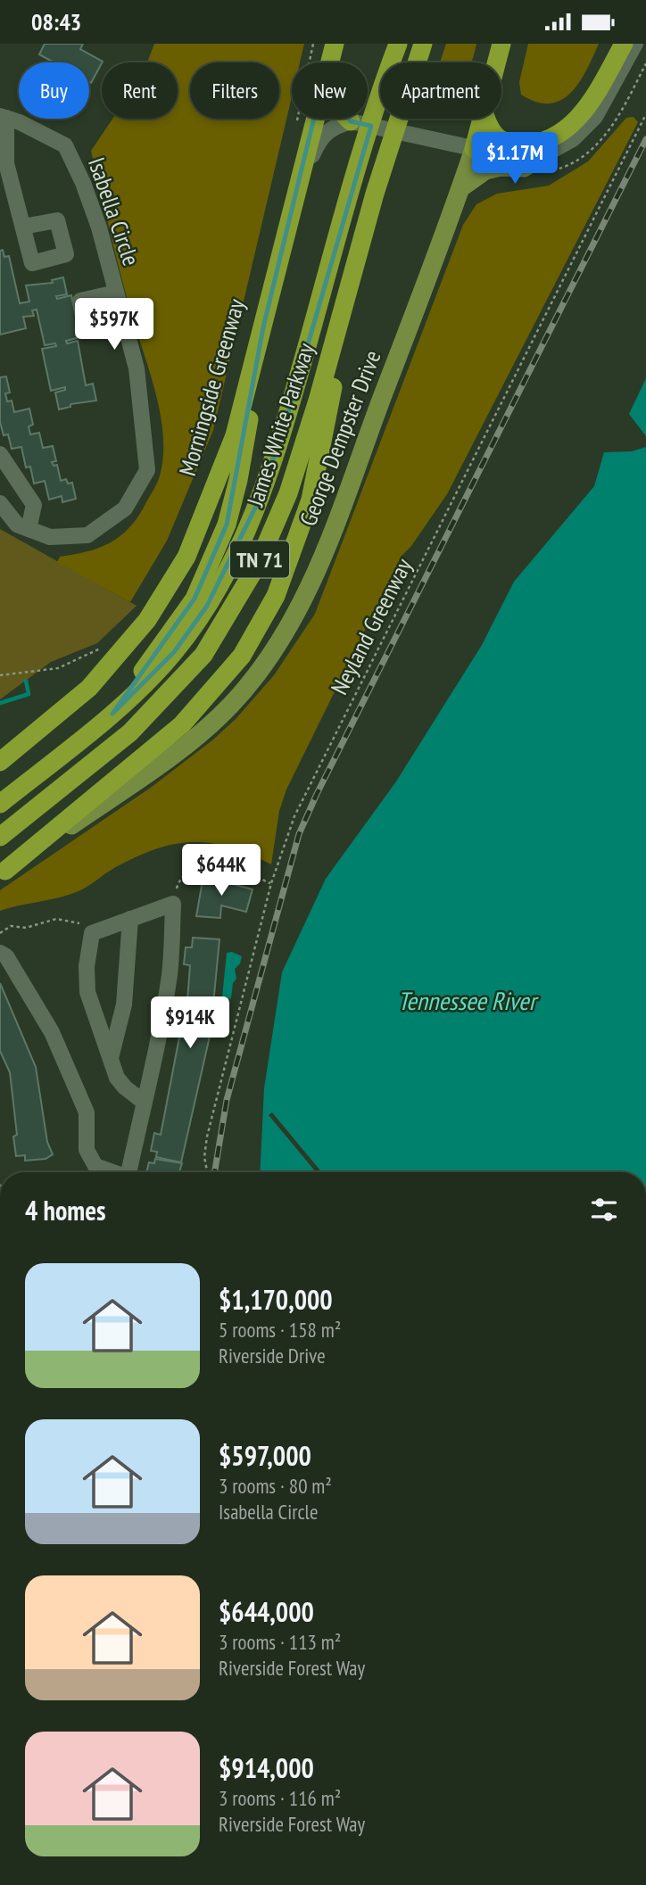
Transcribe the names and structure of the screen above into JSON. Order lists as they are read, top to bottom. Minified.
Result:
{"streets":{"highway":["James White Parkway","TN 71"],"main road":["George Dempster Drive"],"street":["Isabella Circle"],"path":["Neyland Greenway"]},"water":["Tennessee River"],"page":{"status":"08:43","chip":["Buy","Rent","Filters","New","Apartment"],"price":["$1.17M","$597K","$644K","$914K"],"heading":"4 homes","list":[{"name":"$1,170,000","note":"5 rooms · 158 m² · Riverside Drive"},{"name":"$597,000","note":"3 rooms · 80 m² · Isabella Circle"},{"name":"$644,000","note":"3 rooms · 113 m² · Riverside Forest Way"},{"name":"$914,000","note":"3 rooms · 116 m² · Riverside Forest Way"}]}}
